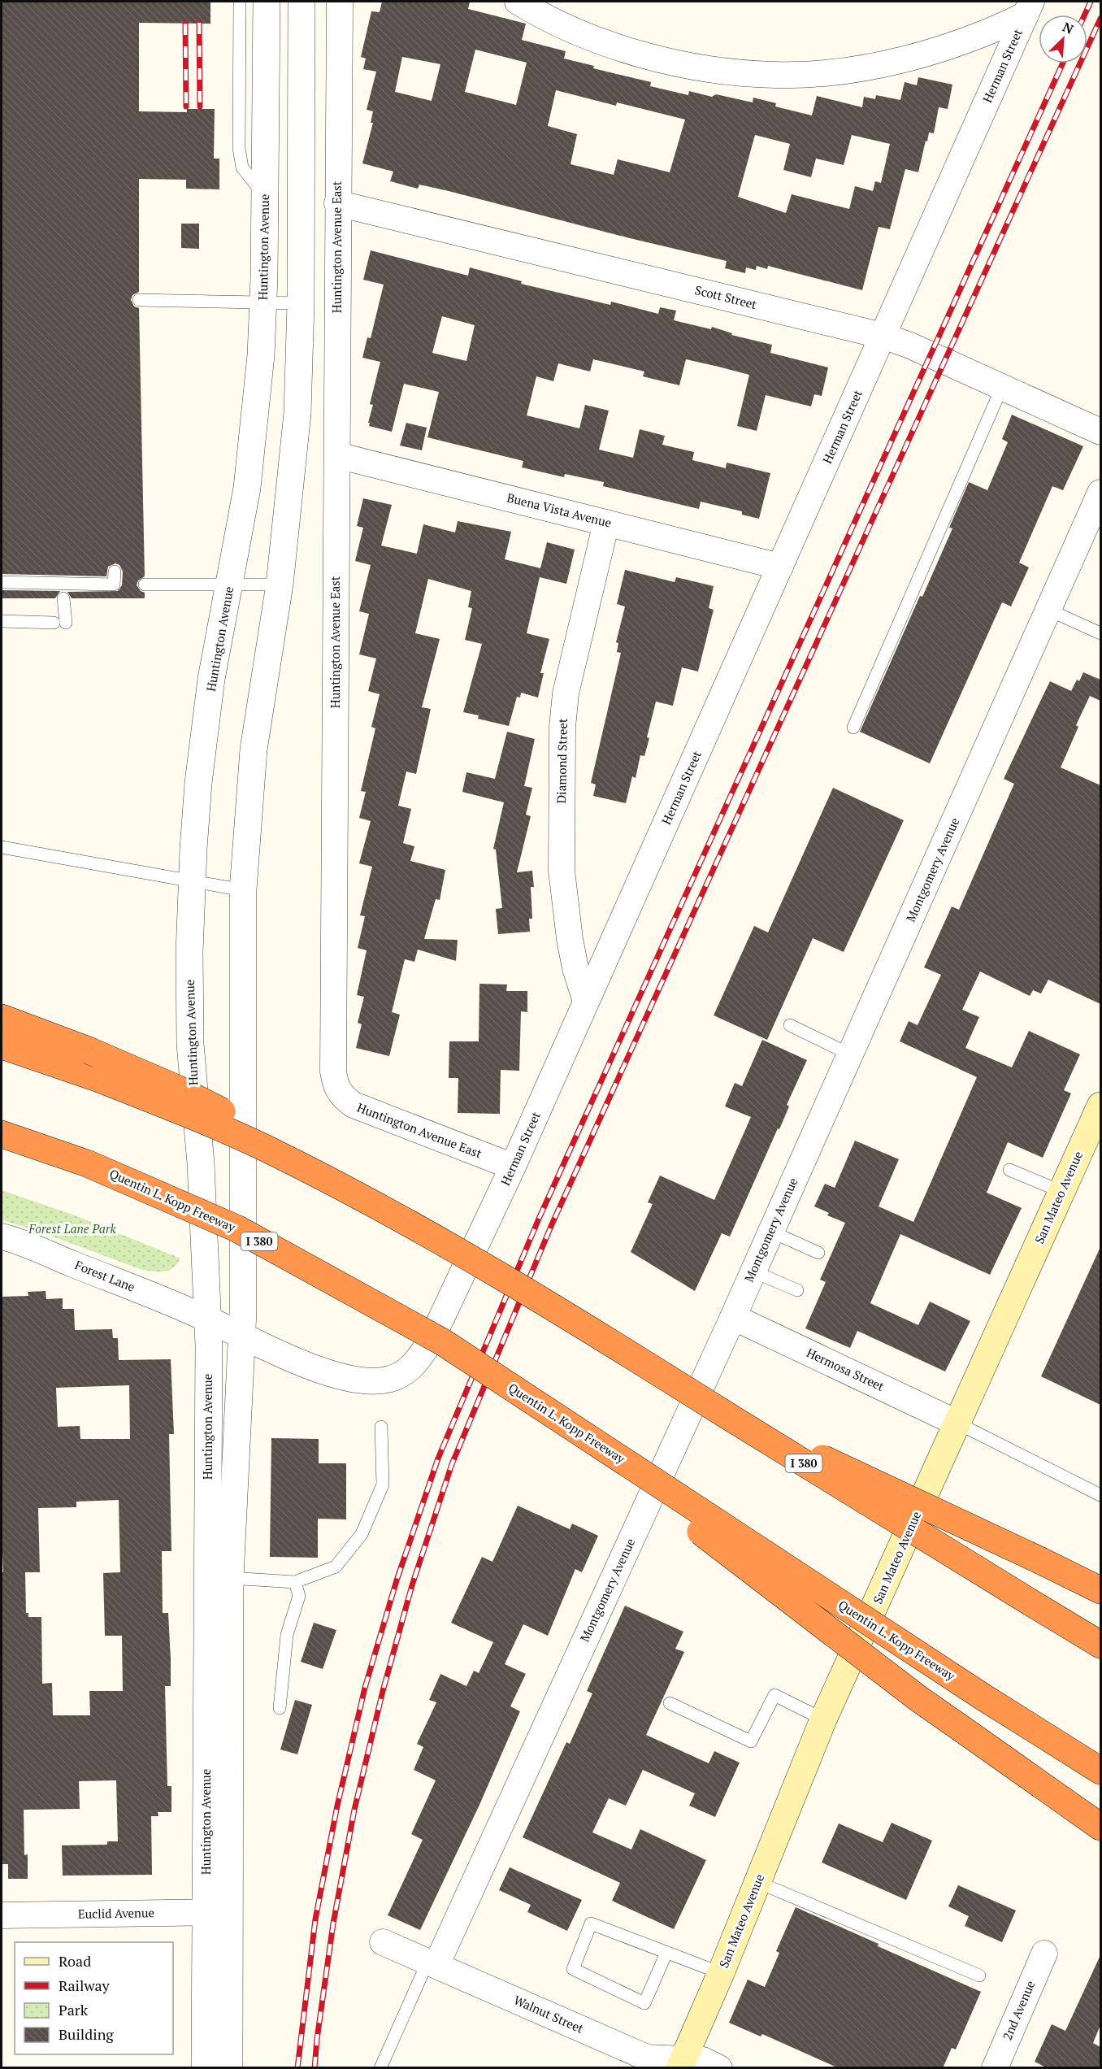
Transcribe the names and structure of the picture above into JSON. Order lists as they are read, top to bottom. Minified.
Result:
{"streets":{"highway":["Quentin L. Kopp Freeway","I 380"],"main road":["San Mateo Avenue"],"street":["Herman Street","Huntington Avenue","Huntington Avenue East","Scott Street","Buena Vista Avenue","Diamond Street","Montgomery Avenue","Forest Lane","Hermosa Street","Euclid Avenue","2nd Avenue","Walnut Street"]},"crossings":[["Herman Street","Huntington Avenue"],["Herman Street","Huntington Avenue East"],["Herman Street","Scott Street"],["Herman Street","Buena Vista Avenue"],["Herman Street","Diamond Street"],["Herman Street","Forest Lane"],["Huntington Avenue","Forest Lane"],["Huntington Avenue","Euclid Avenue"],["Huntington Avenue East","Scott Street"],["Huntington Avenue East","Buena Vista Avenue"],["Buena Vista Avenue","Diamond Street"],["Montgomery Avenue","Hermosa Street"],["Montgomery Avenue","Walnut Street"],["San Mateo Avenue","Hermosa Street"],["San Mateo Avenue","Walnut Street"]],"parks":["Forest Lane Park"],"legend":["Road","Railway","Park","Building"],"north":"top right"}
